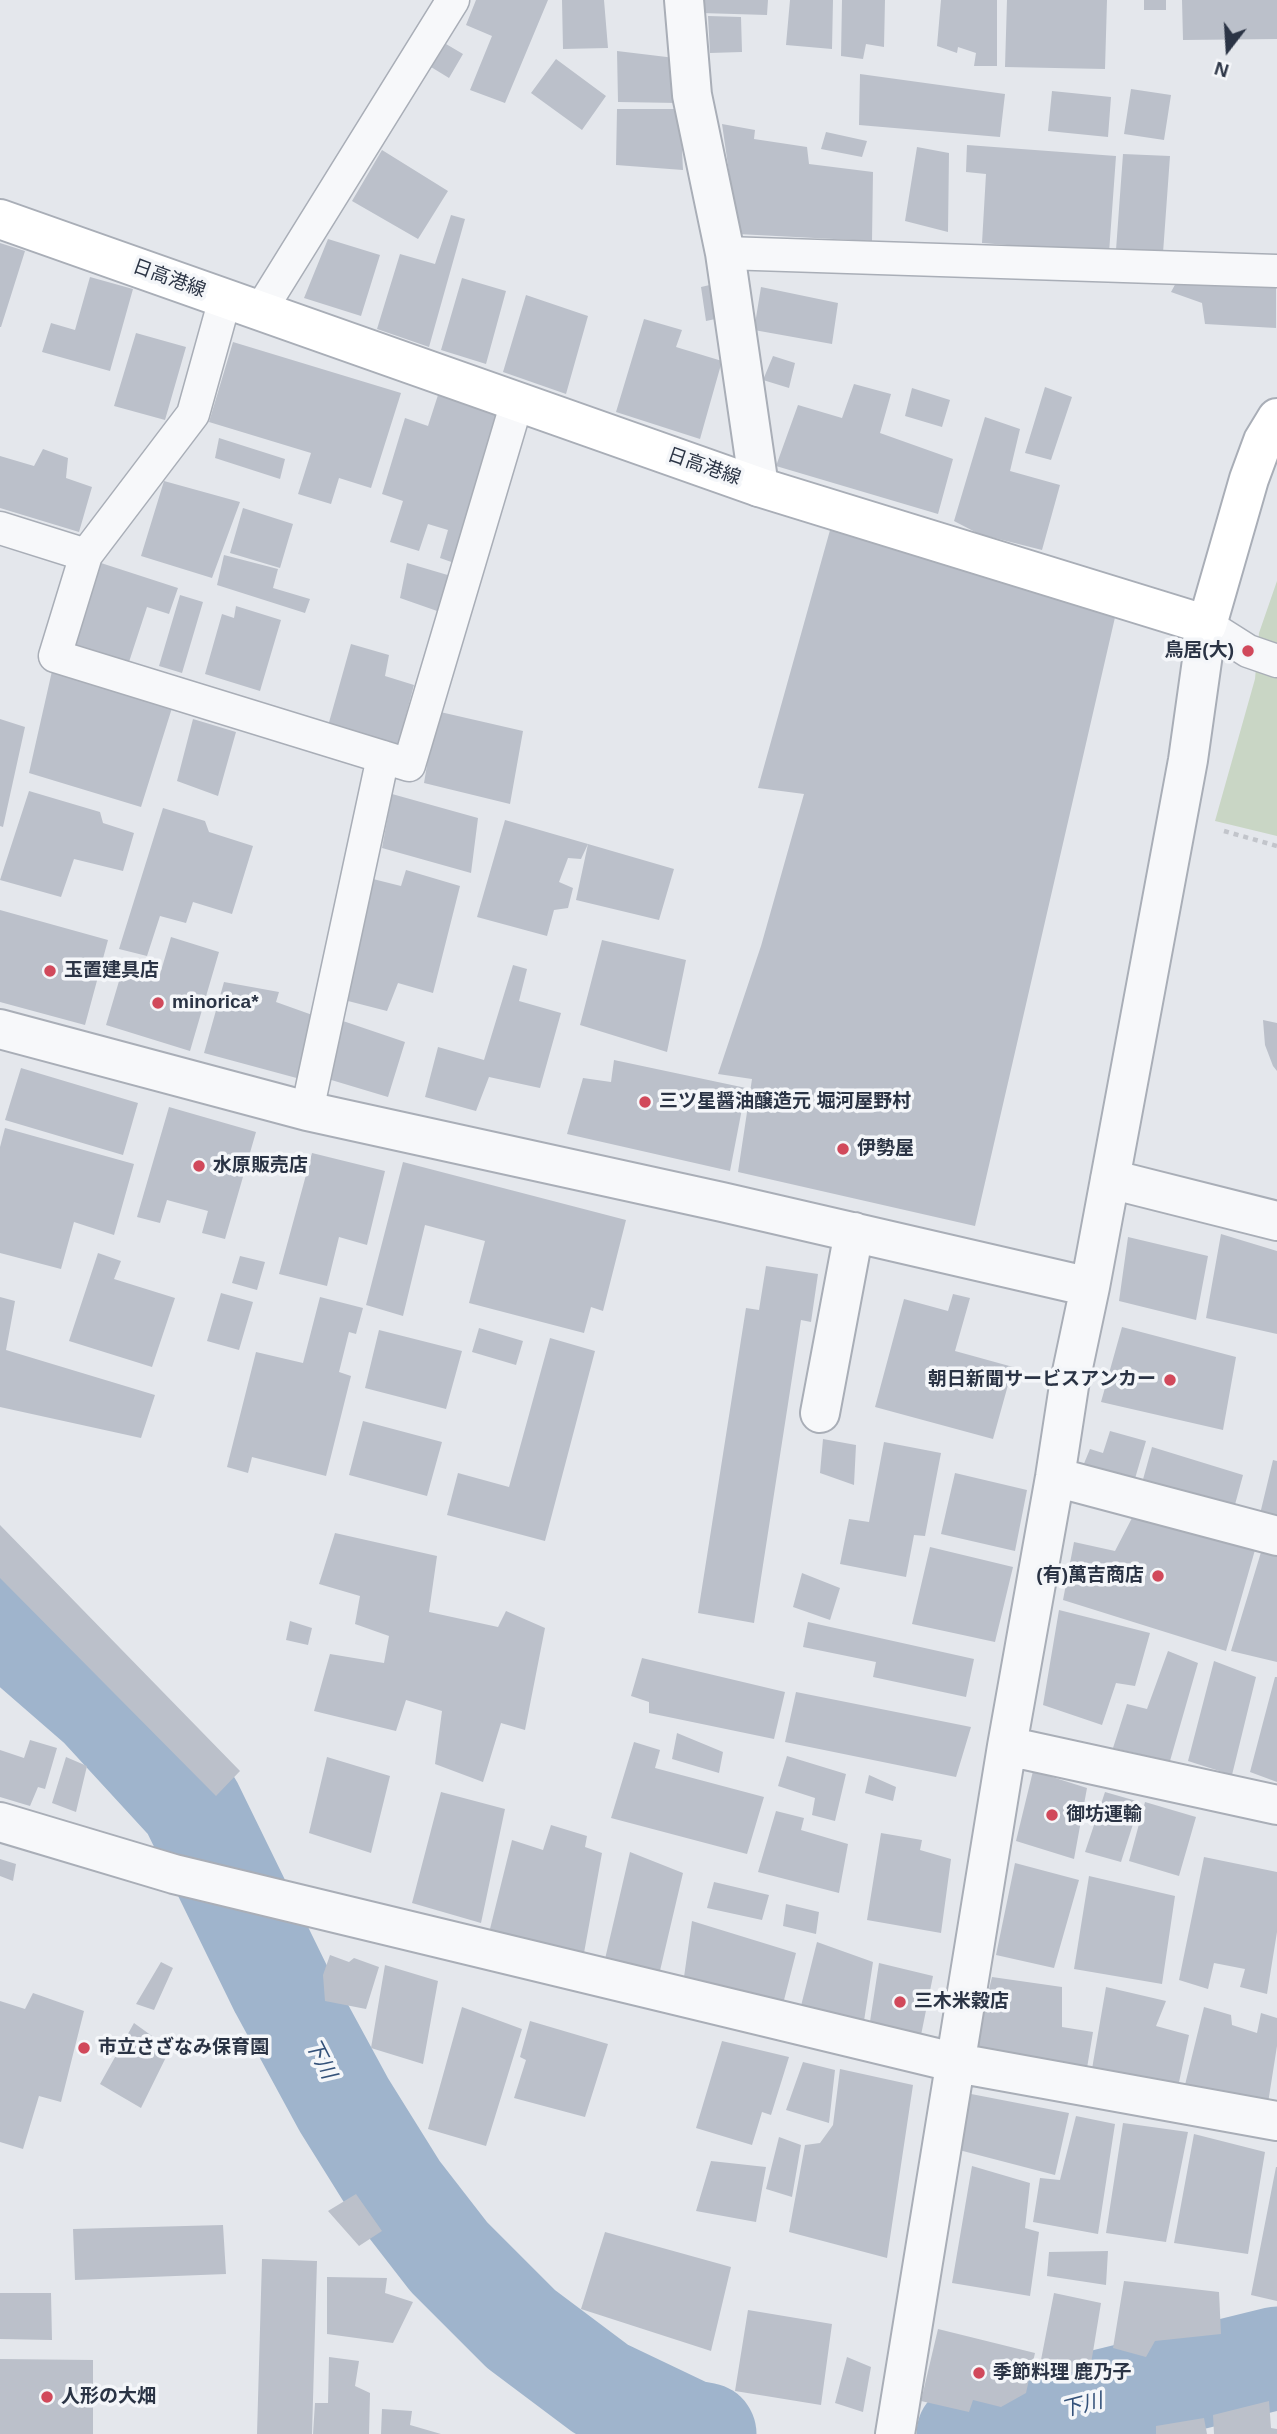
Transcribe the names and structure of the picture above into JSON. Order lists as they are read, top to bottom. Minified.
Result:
{"streets":{"main road":["日高港線"]},"water":["下川"],"places":["鳥居(大)","玉置建具店","minorica*","三ツ星醤油醸造元 堀河屋野村","伊勢屋","水原販売店","朝日新聞サービスアンカー","(有)萬吉商店","御坊運輸","三木米穀店","市立さざなみ保育園","季節料理 鹿乃子","人形の大畑"],"north":"bottom"}
